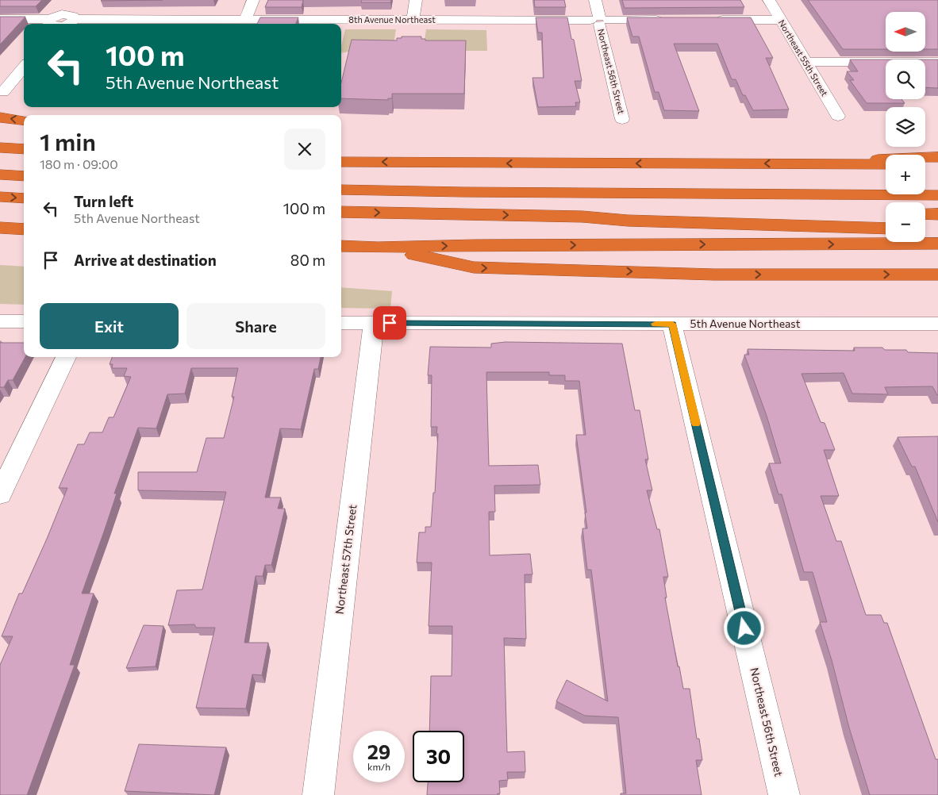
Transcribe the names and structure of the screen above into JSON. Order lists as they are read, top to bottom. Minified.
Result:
{"streets":{"street":["8th Avenue Northeast","Northeast 55th Street","Northeast 56th Street","5th Avenue Northeast","Northeast 57th Street"]},"crossings":[["8th Avenue Northeast","Northeast 56th Street"],["Northeast 56th Street","5th Avenue Northeast"],["5th Avenue Northeast","Northeast 57th Street"]],"north":"left","page":{"map_buttons":["+","−"],"turn":["100 m","5th Avenue Northeast"],"heading":["1 min","180 m · 09:00"],"list":[{"name":"Turn left","note":"5th Avenue Northeast","value":"100 m"},{"name":"Arrive at destination","value":"80 m"}],"buttons":["Exit","Share"],"speed":"29 km/h","limit":"30"}}
